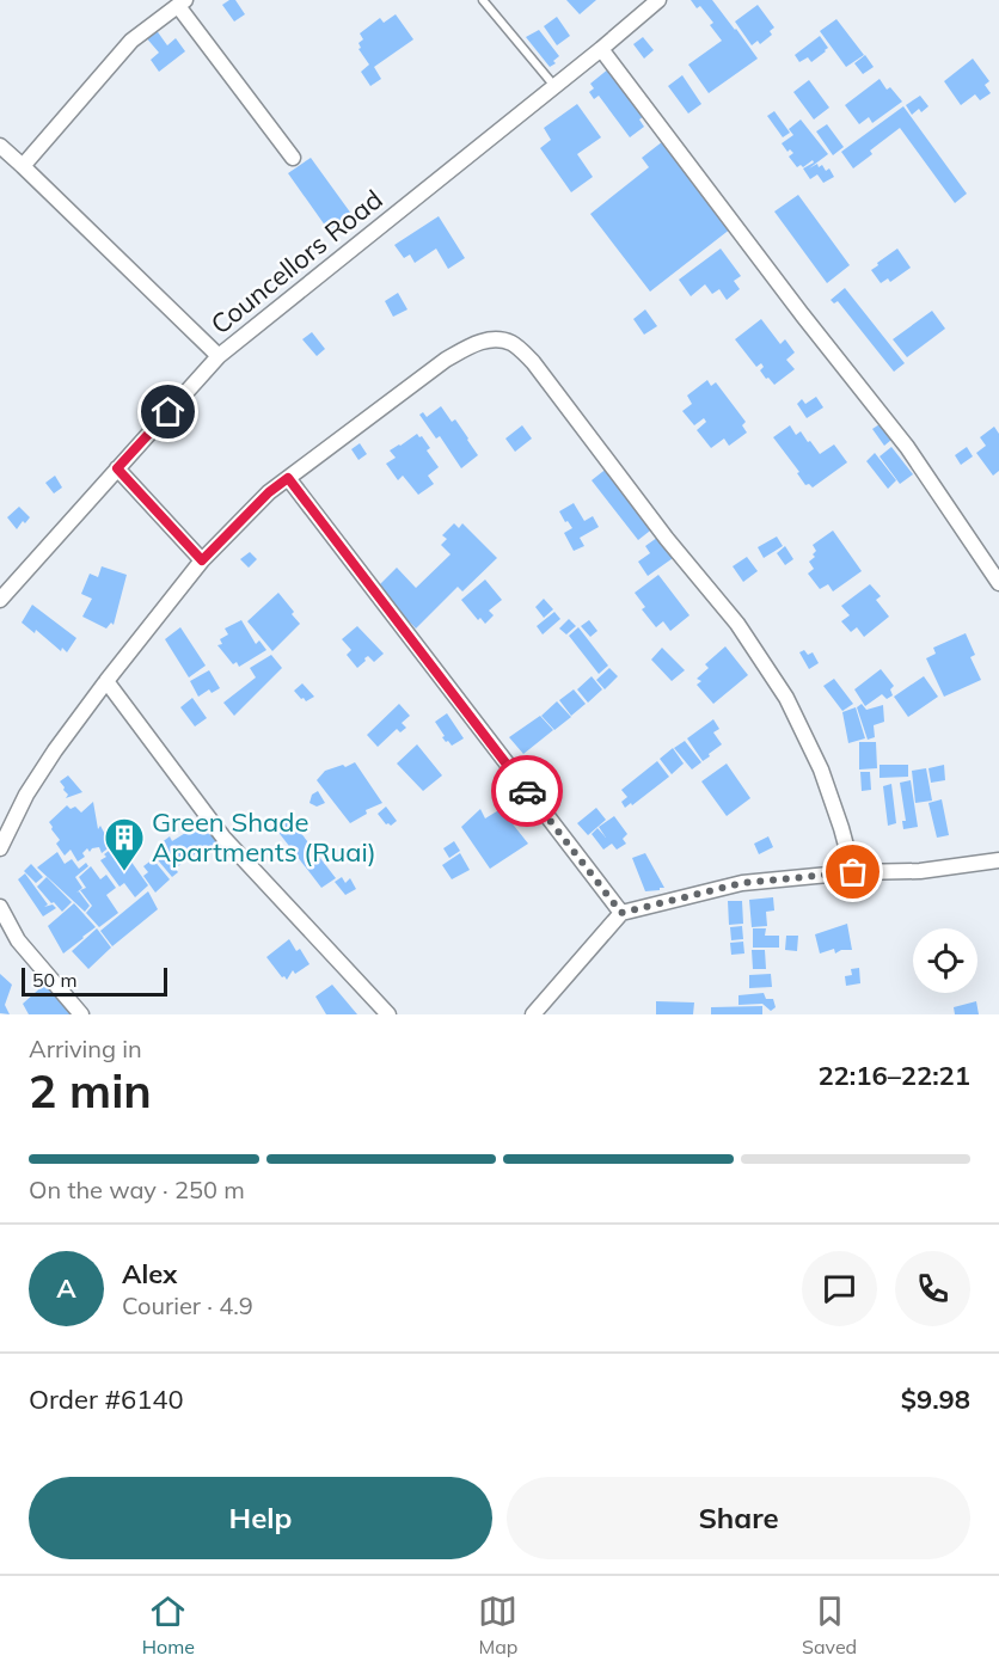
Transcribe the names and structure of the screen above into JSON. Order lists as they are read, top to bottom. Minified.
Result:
{"streets":{"street":["Councellors Road"]},"places":{"building":["Green Shade Apartments (Ruai)"]},"scale_bar":"50 m","page":{"scale":"50 m","heading":["2 min","Arriving in","22:16–22:21"],"panel":["Alex","Courier · 4.9","Order #6140","$9.98"],"bar":"On the way · 250 m","round":"A","buttons":["Help","Share"],"tabs":["Home","Map","Saved"]}}
